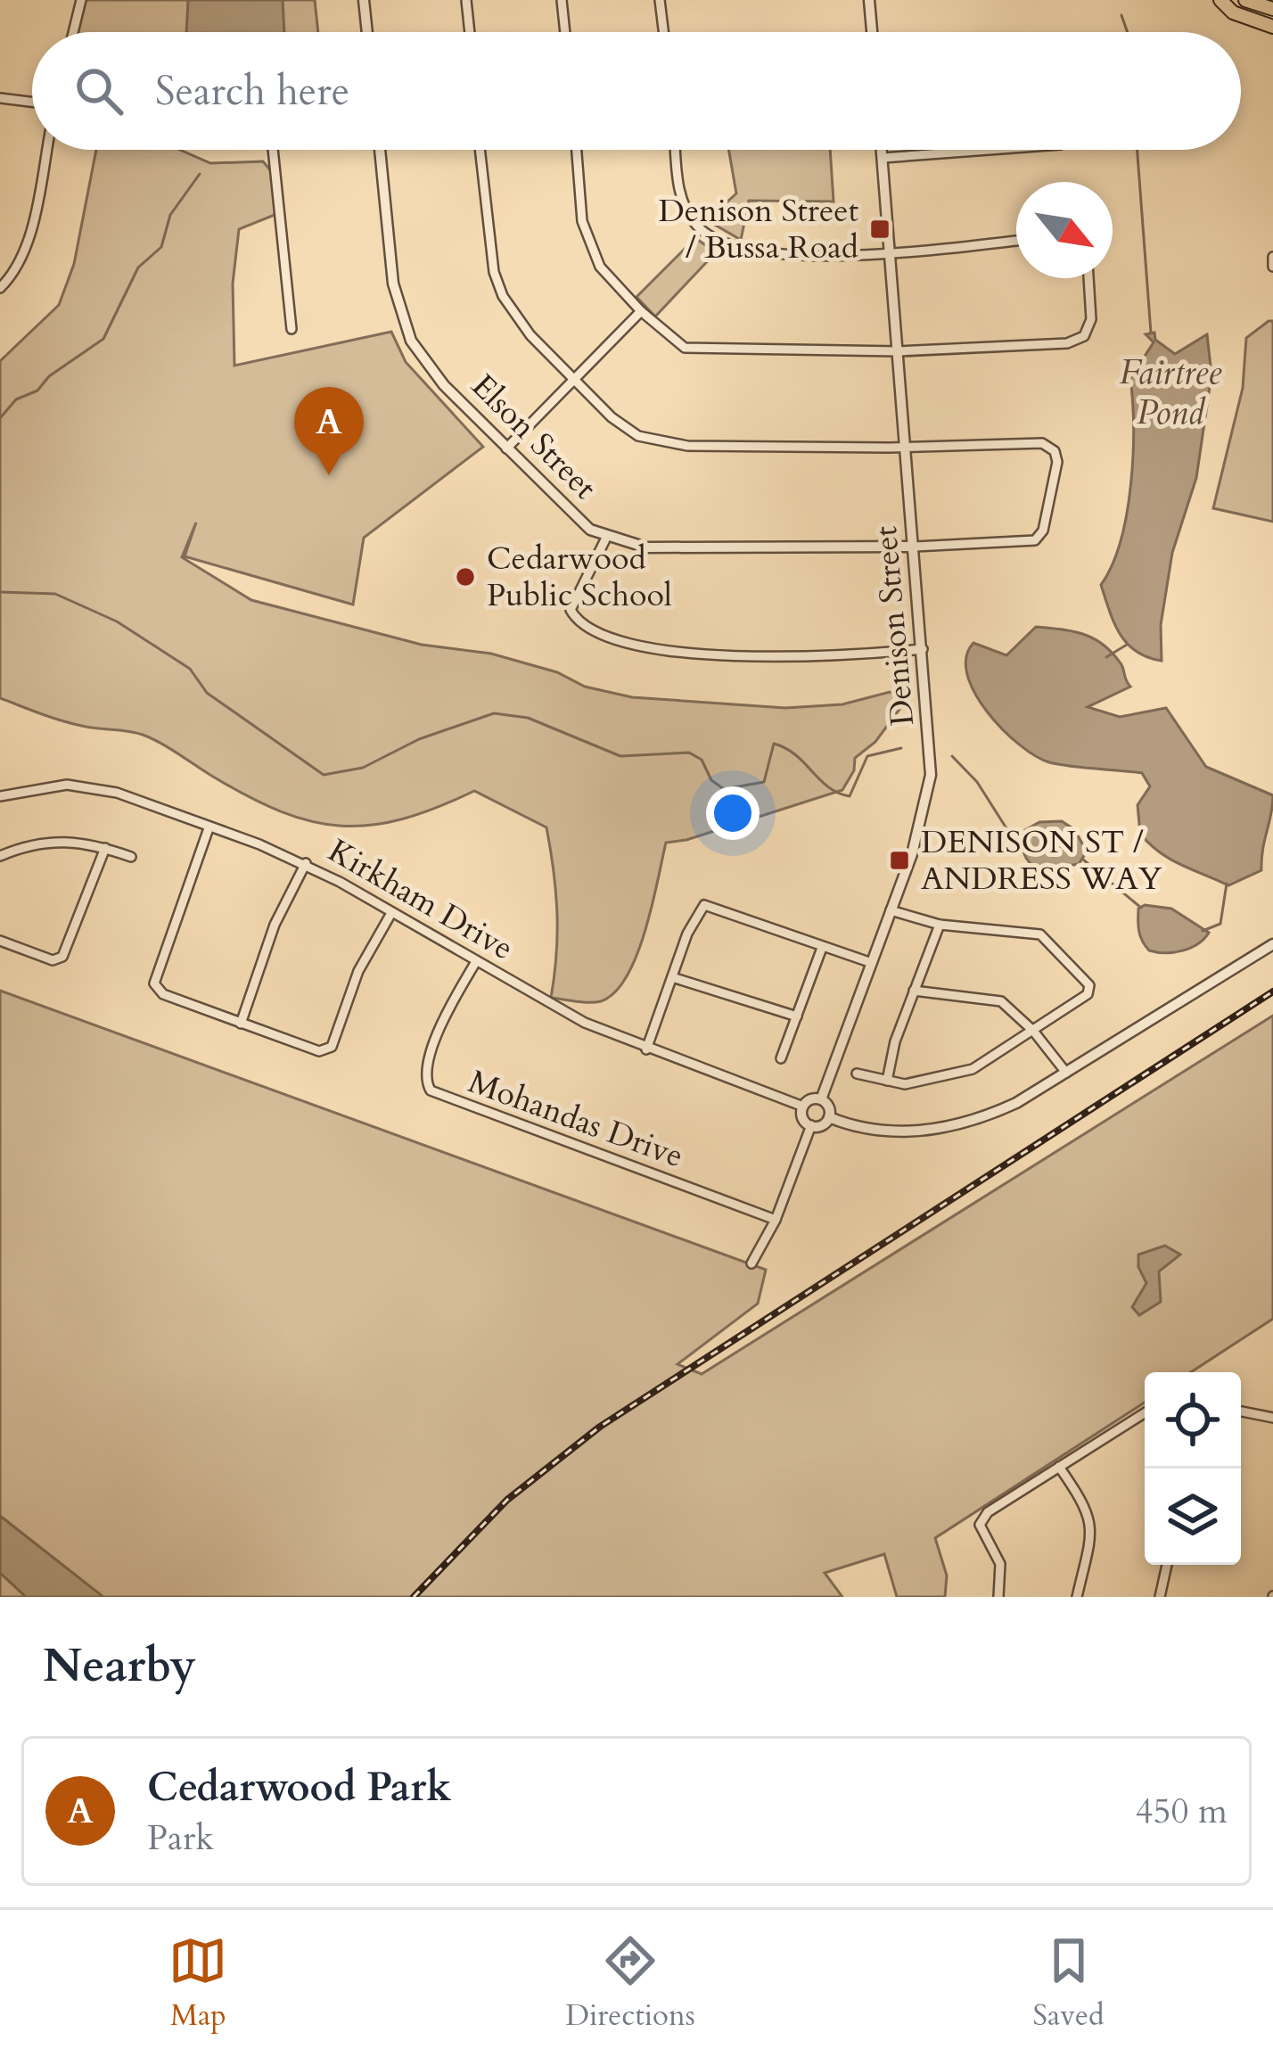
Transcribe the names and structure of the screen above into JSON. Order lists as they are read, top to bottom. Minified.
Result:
{"streets":{"street":["Elson Street","Denison Street","Kirkham Drive","Mohandas Drive"]},"crossings":[["Elson Street","Denison Street"],["Denison Street","Kirkham Drive"],["Kirkham Drive","Mohandas Drive"]],"water":["Fairtree Pond"],"places":{"transit":["Denison Street / Bussa Road","DENISON ST / ANDRESS WAY"],"other":["Cedarwood Public School"]},"north":"bottom right","page":{"search":"Search here","pins":"A","heading":"Nearby","list":[{"mark":"A","name":"Cedarwood Park","note":"Park","value":"450 m"}],"nav":["Map","Directions","Saved"]}}
